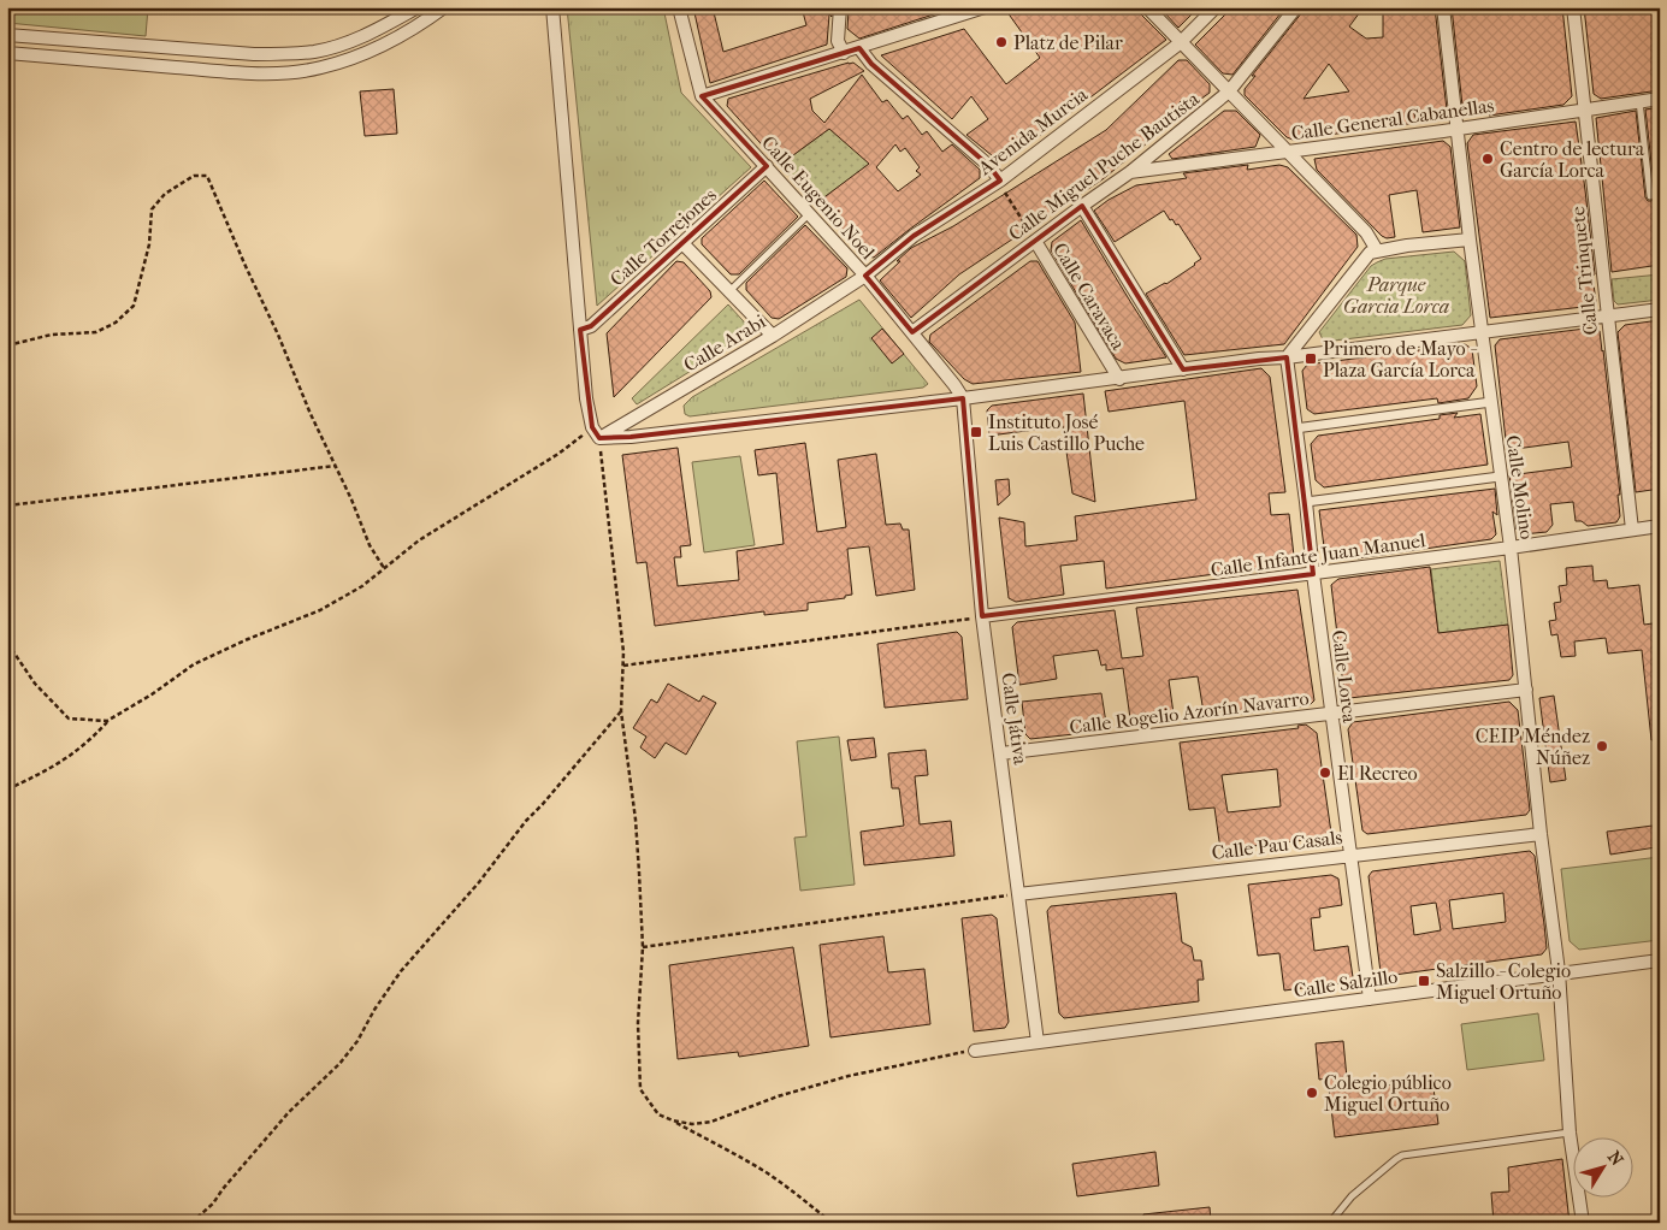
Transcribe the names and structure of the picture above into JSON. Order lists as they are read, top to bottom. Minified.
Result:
{"streets":{"street":["Calle General Cabanellas","Avenida Murcia","Calle Miguel Puche Bautista","Calle Eugenio Noel","Calle Torrejones","Calle Trinquete","Calle Caravaca","Calle Arabi","Calle Molino","Calle Infante Juan Manuel","Calle Lorca","Calle Rogelio Azorín Navarro","Calle Játiva","Calle Pau Casals","Calle Salzillo"]},"crossings":[["Calle General Cabanellas","Calle Miguel Puche Bautista"],["Calle General Cabanellas","Calle Trinquete"],["Calle General Cabanellas","Calle Molino"],["Avenida Murcia","Calle Eugenio Noel"],["Avenida Murcia","Calle Caravaca"],["Avenida Murcia","Calle Arabi"],["Calle Miguel Puche Bautista","Calle Eugenio Noel"],["Calle Miguel Puche Bautista","Calle Caravaca"],["Calle Eugenio Noel","Calle Torrejones"],["Calle Eugenio Noel","Calle Arabi"],["Calle Eugenio Noel","Calle Játiva"],["Calle Trinquete","Calle Infante Juan Manuel"],["Calle Molino","Calle Infante Juan Manuel"],["Calle Molino","Calle Rogelio Azorín Navarro"],["Calle Molino","Calle Pau Casals"],["Calle Molino","Calle Salzillo"],["Calle Infante Juan Manuel","Calle Lorca"],["Calle Infante Juan Manuel","Calle Játiva"],["Calle Lorca","Calle Rogelio Azorín Navarro"],["Calle Lorca","Calle Pau Casals"],["Calle Lorca","Calle Salzillo"],["Calle Rogelio Azorín Navarro","Calle Játiva"],["Calle Játiva","Calle Pau Casals"],["Calle Játiva","Calle Salzillo"]],"parks":["Parque Garcia Lorca"],"places":{"other":["Platz de Pilar","Centro de lectura García Lorca","CEIP Méndez Núñez","El Recreo","Colegio público Miguel Ortuño"],"transit":["Primero de Mayo - Plaza García Lorca","Instituto José Luis Castillo Puche","Salzillo - Colegio Miguel Ortuño"]},"north":"top right"}
